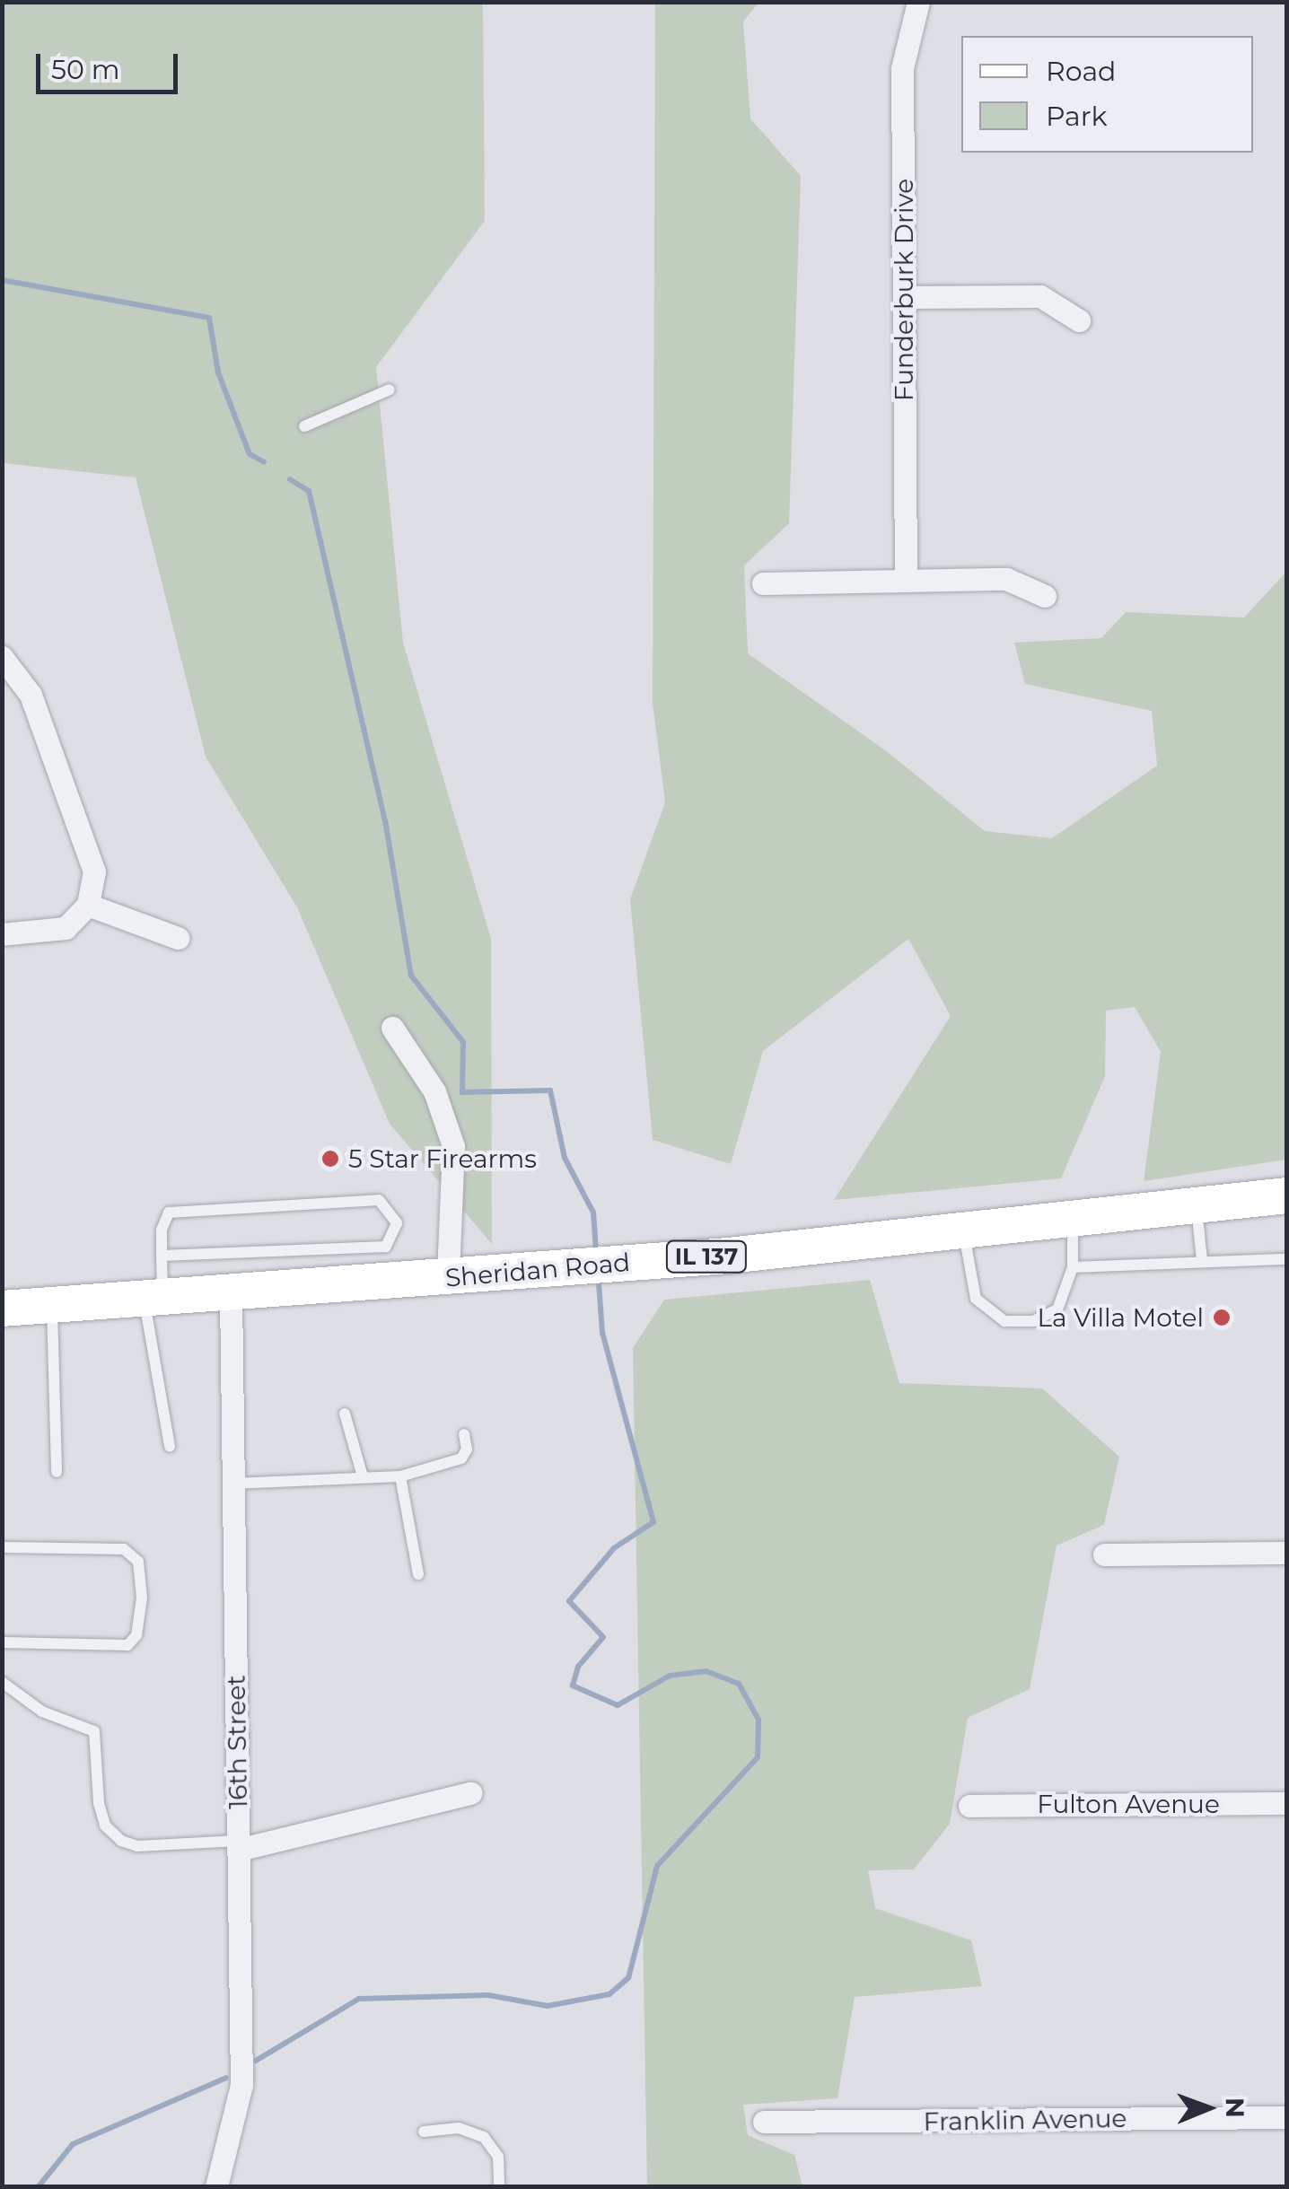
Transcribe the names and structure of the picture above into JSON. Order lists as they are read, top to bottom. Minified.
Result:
{"streets":{"main road":["IL 137","Sheridan Road"],"street":["Funderburk Drive","16th Street","Fulton Avenue","Franklin Avenue"]},"crossings":[["Sheridan Road","16th Street"]],"places":["5 Star Firearms","La Villa Motel"],"legend":["Road","Park"],"scale_bar":"50 m","north":"right"}
